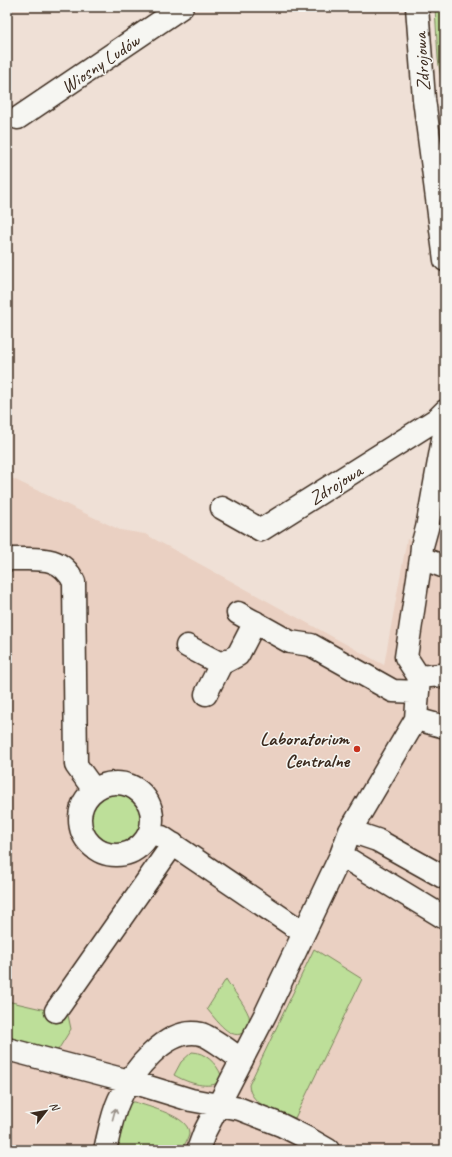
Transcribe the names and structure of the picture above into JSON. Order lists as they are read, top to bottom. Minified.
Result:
{"streets":{"street":["Zdrojowa","Wiosny Ludów"]},"places":["Laboratorium Centralne"],"north":"top right"}
